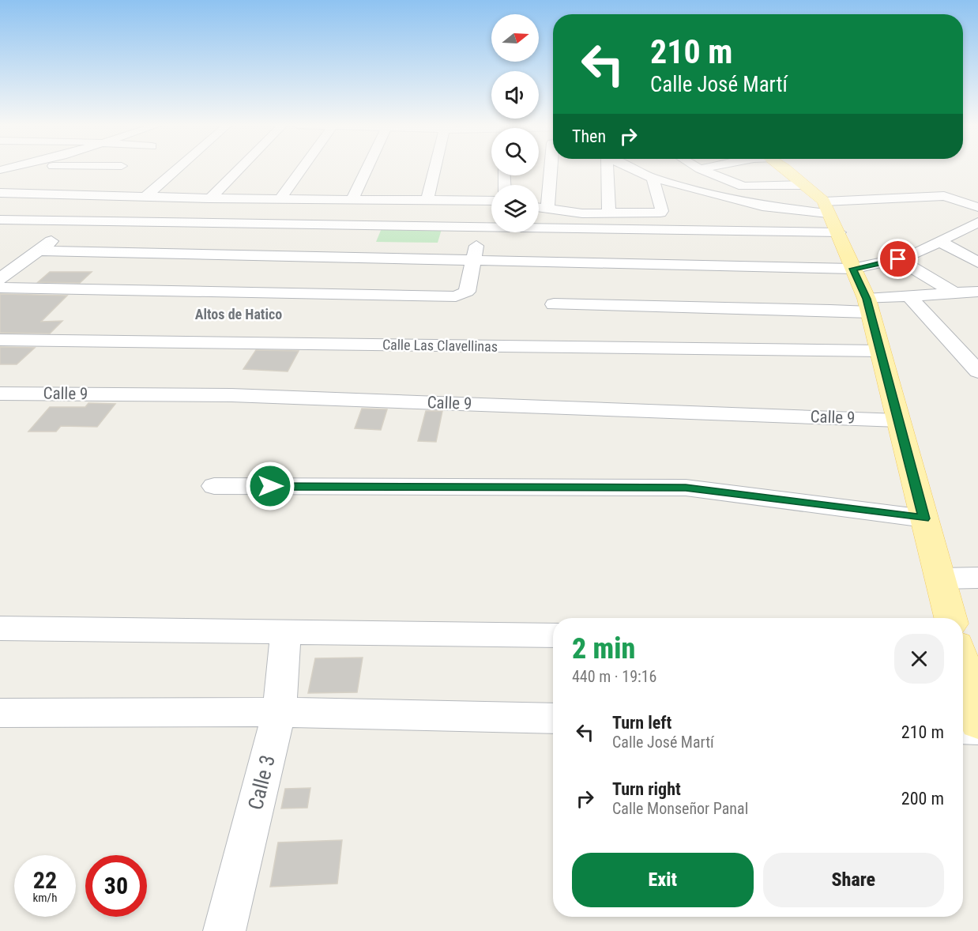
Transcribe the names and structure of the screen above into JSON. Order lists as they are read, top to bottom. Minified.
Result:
{"streets":{"street":["Calle Las Clavellinas","Calle 9","Calle 3"]},"districts":["Altos de Hatico"],"north":"right","page":{"turn":["210 m","Calle José Martí"],"then":"Then","heading":["2 min","440 m · 19:16"],"list":[{"name":"Turn left","note":"Calle José Martí","value":"210 m"},{"name":"Turn right","note":"Calle Monseñor Panal","value":"200 m"}],"buttons":["Exit","Share"],"speed":"22 km/h","limit":"30"}}
